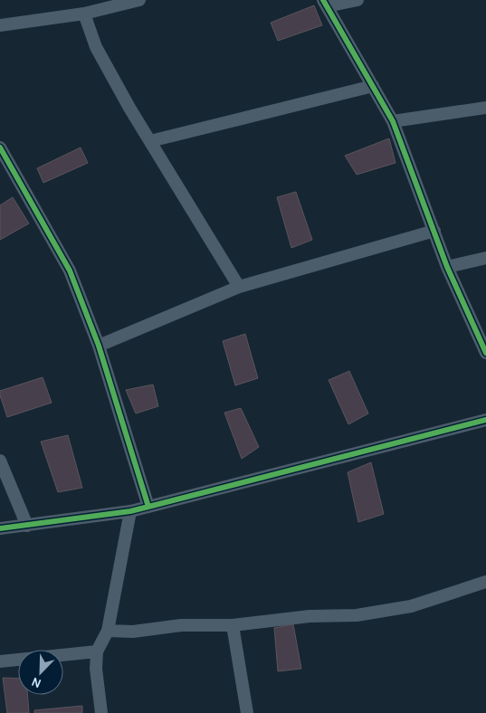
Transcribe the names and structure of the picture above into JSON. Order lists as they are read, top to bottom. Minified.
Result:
{"north":"bottom left"}
